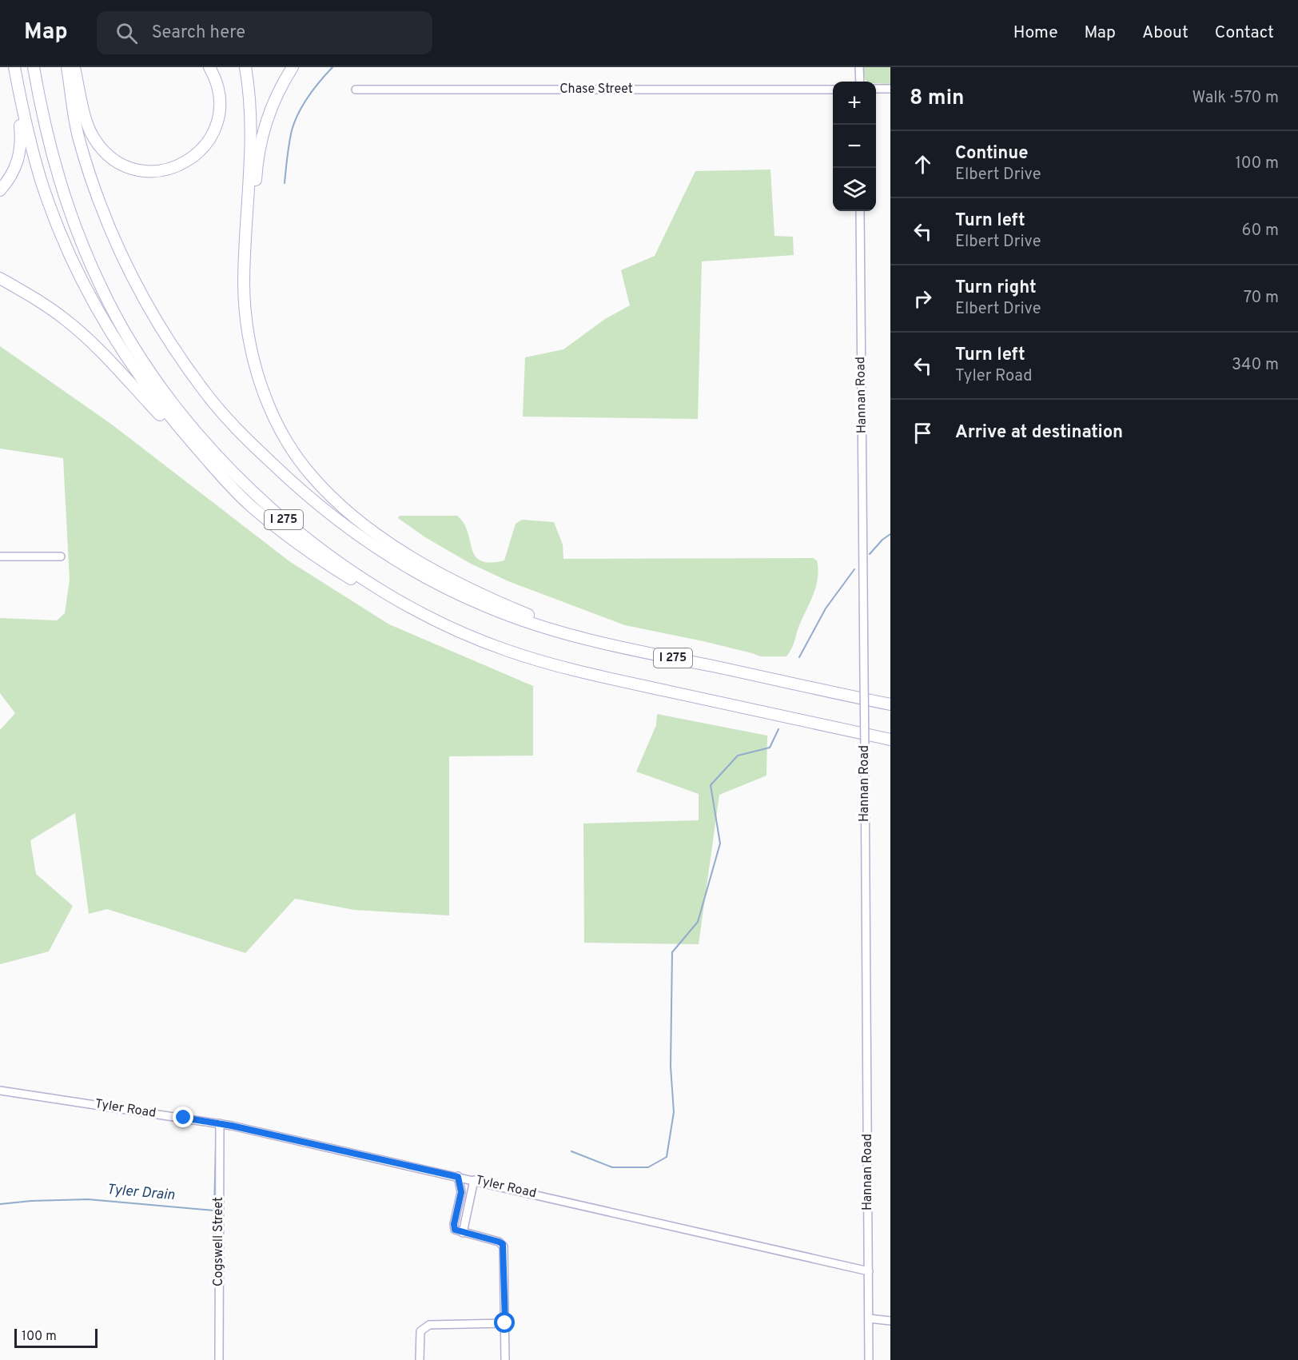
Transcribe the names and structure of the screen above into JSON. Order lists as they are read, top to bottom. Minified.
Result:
{"streets":{"highway":["I 275"],"street":["Chase Street","Hannan Road","Tyler Road","Cogswell Street"]},"crossings":[["Hannan Road","Tyler Road"],["Tyler Road","Cogswell Street"]],"water":["Tyler Drain"],"scale_bar":"100 m","page":{"header":"Map","search":"Search here","nav":["Home","Map","About","Contact"],"heading":["8 min","Walk · 570 m"],"map_buttons":["+","−"],"list":[["Continue","Elbert Drive","100 m"],["Turn left","Elbert Drive","60 m"],["Turn right","Elbert Drive","70 m"],["Turn left","Tyler Road","340 m"],"Arrive at destination"],"scale":"100 m"}}
